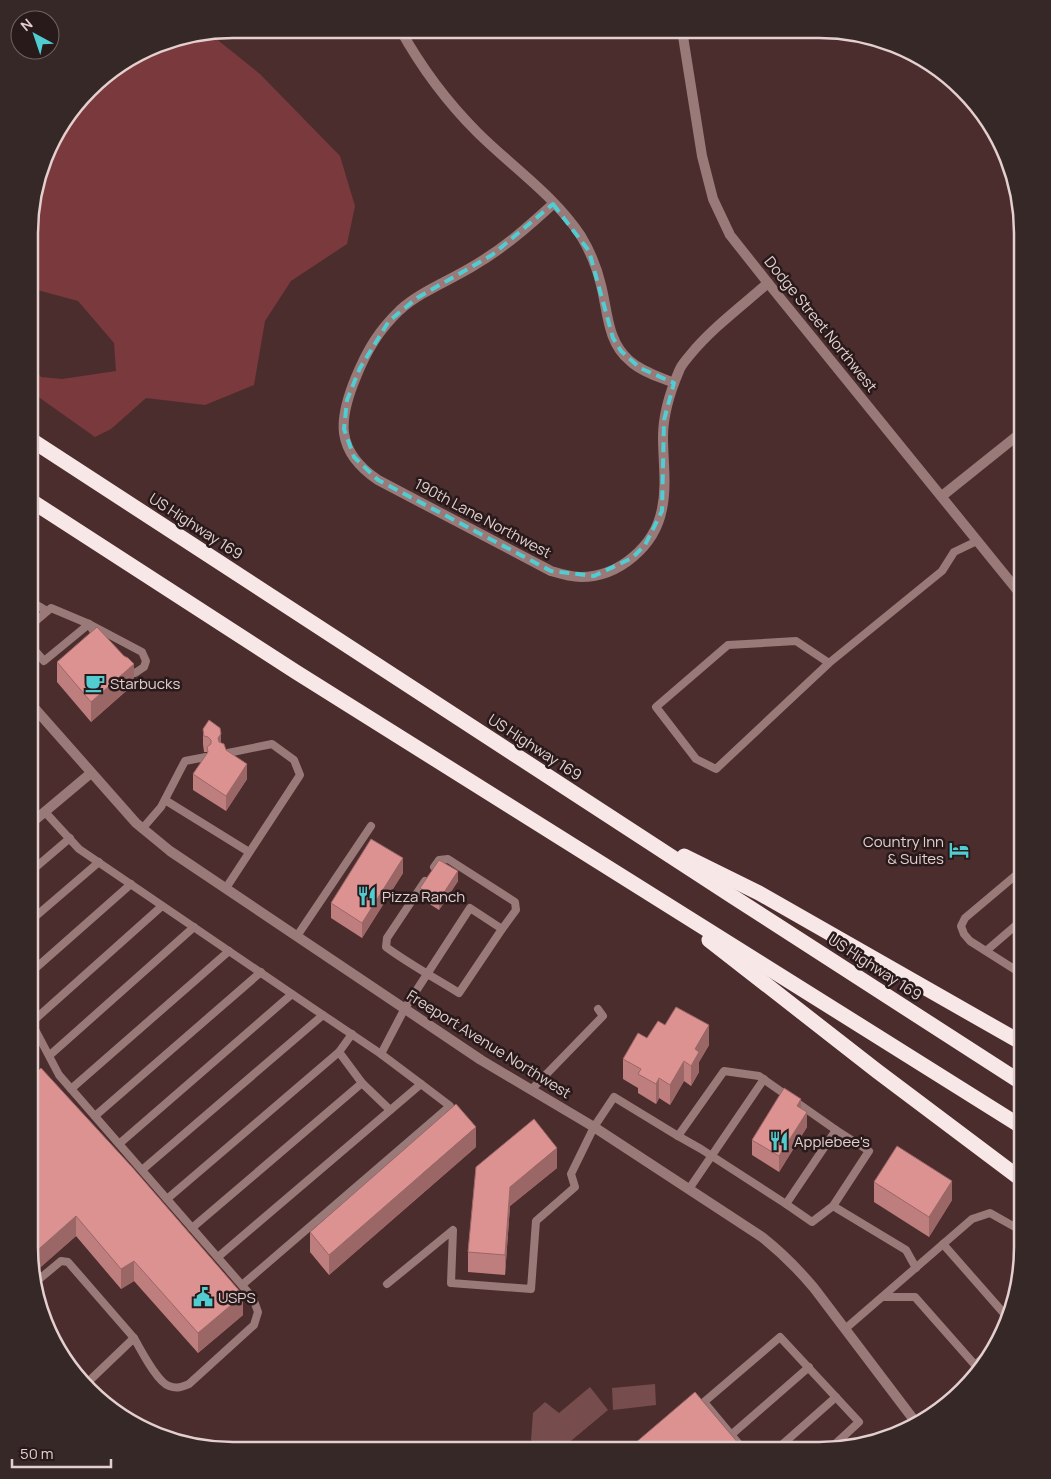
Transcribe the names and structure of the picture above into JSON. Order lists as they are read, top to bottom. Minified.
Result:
{"streets":{"highway":["US Highway 169"],"street":["Dodge Street Northwest","190th Lane Northwest","Freeport Avenue Northwest"]},"crossings":[["Dodge Street Northwest","190th Lane Northwest"]],"places":{"cafe":["Starbucks"],"hotel":["Country Inn & Suites"],"restaurant":["Pizza Ranch","Applebee's"],"public building":["USPS"]},"scale_bar":"50 m","north":"top left"}
